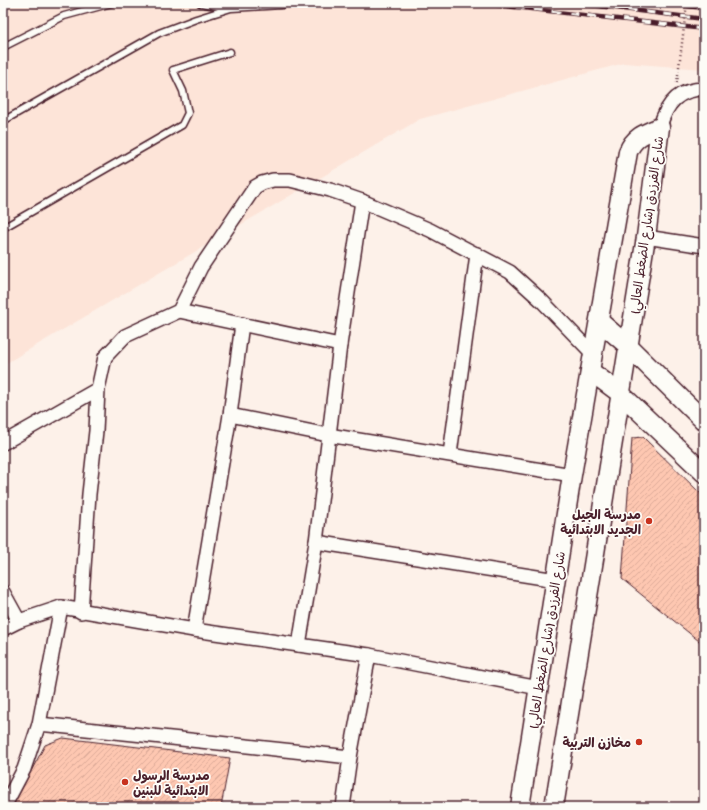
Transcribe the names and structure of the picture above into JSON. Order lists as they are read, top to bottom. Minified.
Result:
{"streets":{"street":["شارع الفرزدق (شارع الضغط العالي)"]},"places":["مدرسة الجيل الجديد الابتدائية","مخازن التربية","مدرسة الرسول الابتدائية للبنين"]}
